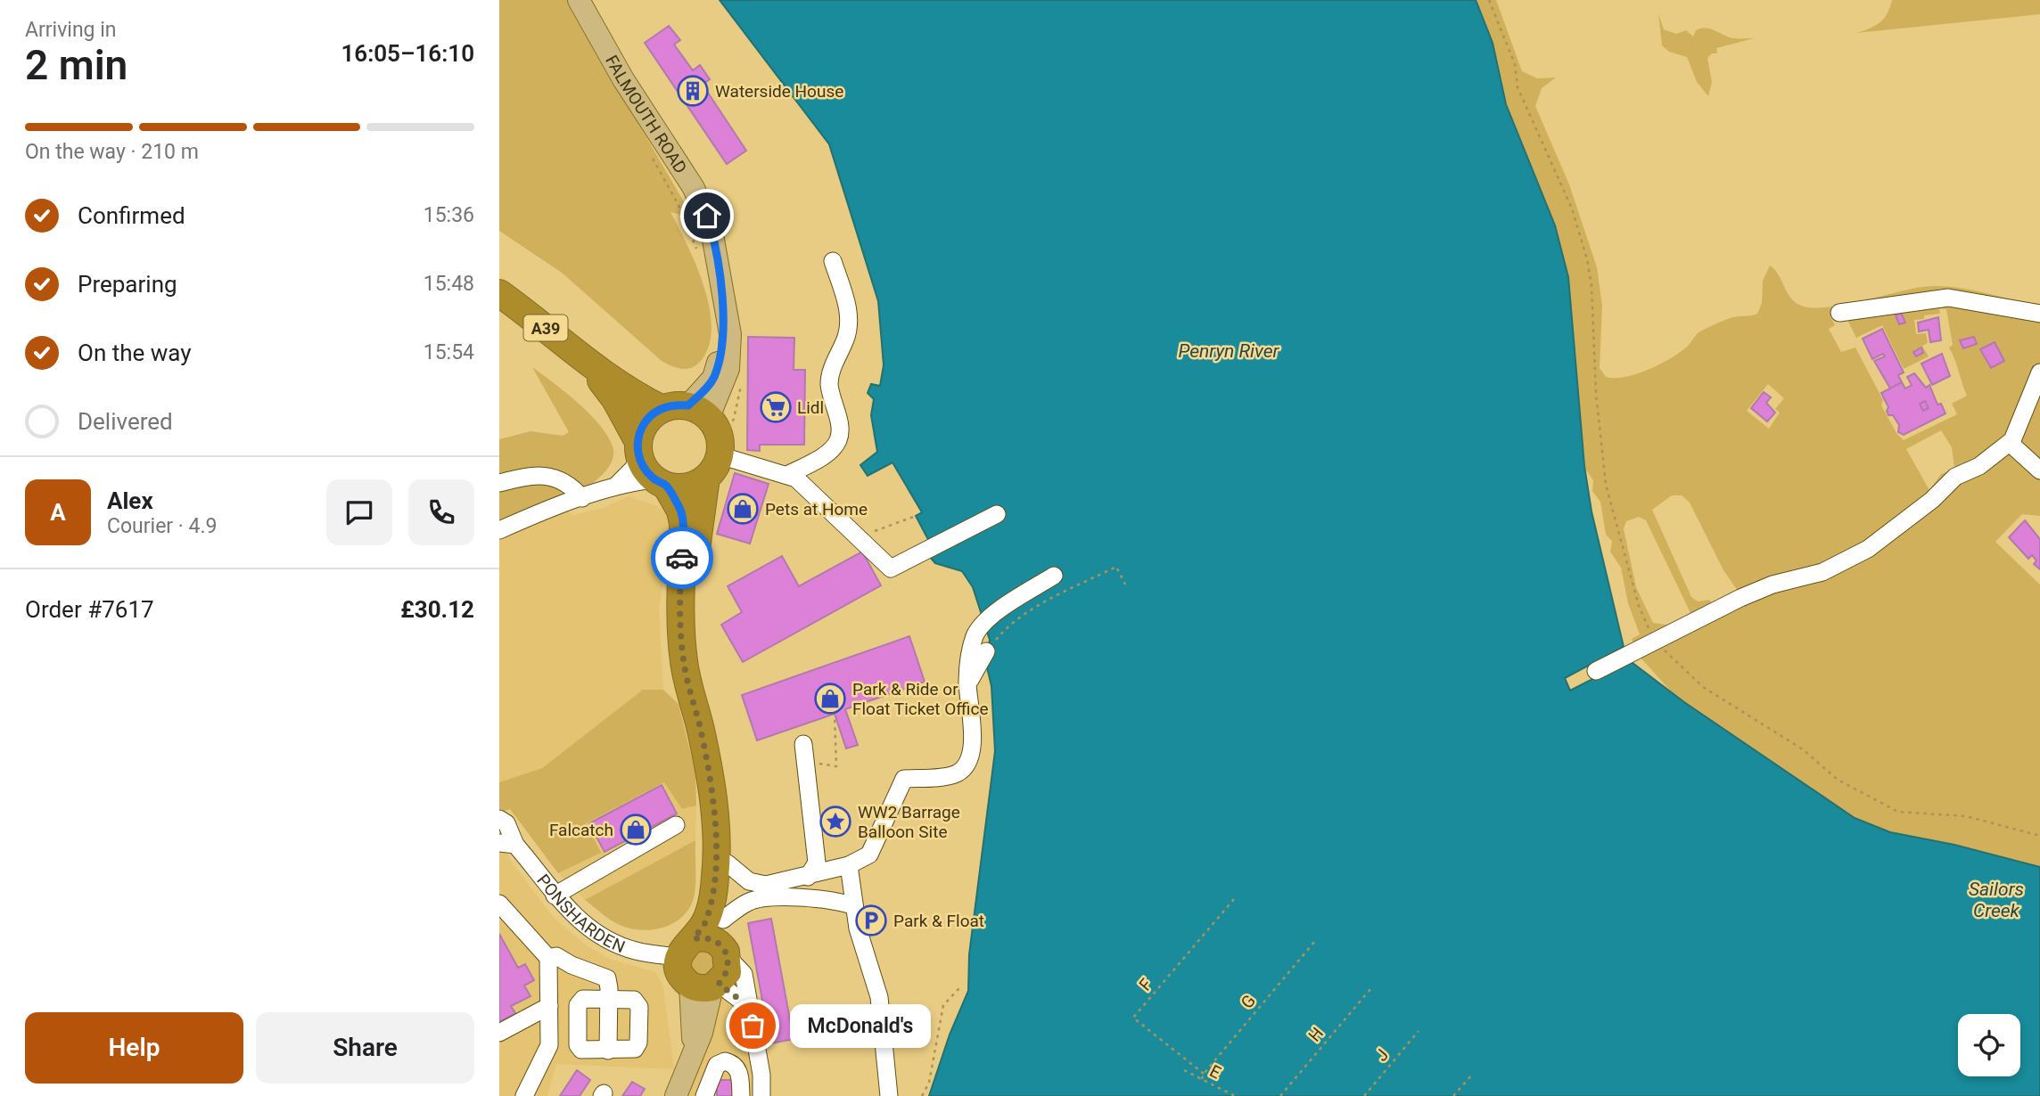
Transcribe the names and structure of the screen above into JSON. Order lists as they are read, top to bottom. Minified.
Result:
{"streets":{"highway":["A39"],"main road":["FALMOUTH ROAD"],"street":["PONSHARDEN"],"path":["F","G","H","J","E"]},"crossings":[["FALMOUTH ROAD","A39"],["A39","PONSHARDEN"],["F","G"],["G","E"]],"water":["Penryn River","Sailors Creek"],"places":{"building":["Waterside House"],"supermarket":["Lidl"],"shop":["Pets at Home","Park & Ride or Float Ticket Office","Falcatch"],"place":["WW2 Barrage Balloon Site"],"parking":["Park & Float"],"other":["McDonald's"]},"page":{"heading":["2 min","Arriving in","16:05–16:10"],"panel":["Alex","Courier · 4.9","Order #7617","£30.12"],"bar":"On the way · 210 m","list":[["Confirmed","15:36"],["Preparing","15:48"],["On the way","15:54"],"Delivered"],"round":"A","buttons":["Help","Share"],"bubble":"McDonald's"}}
